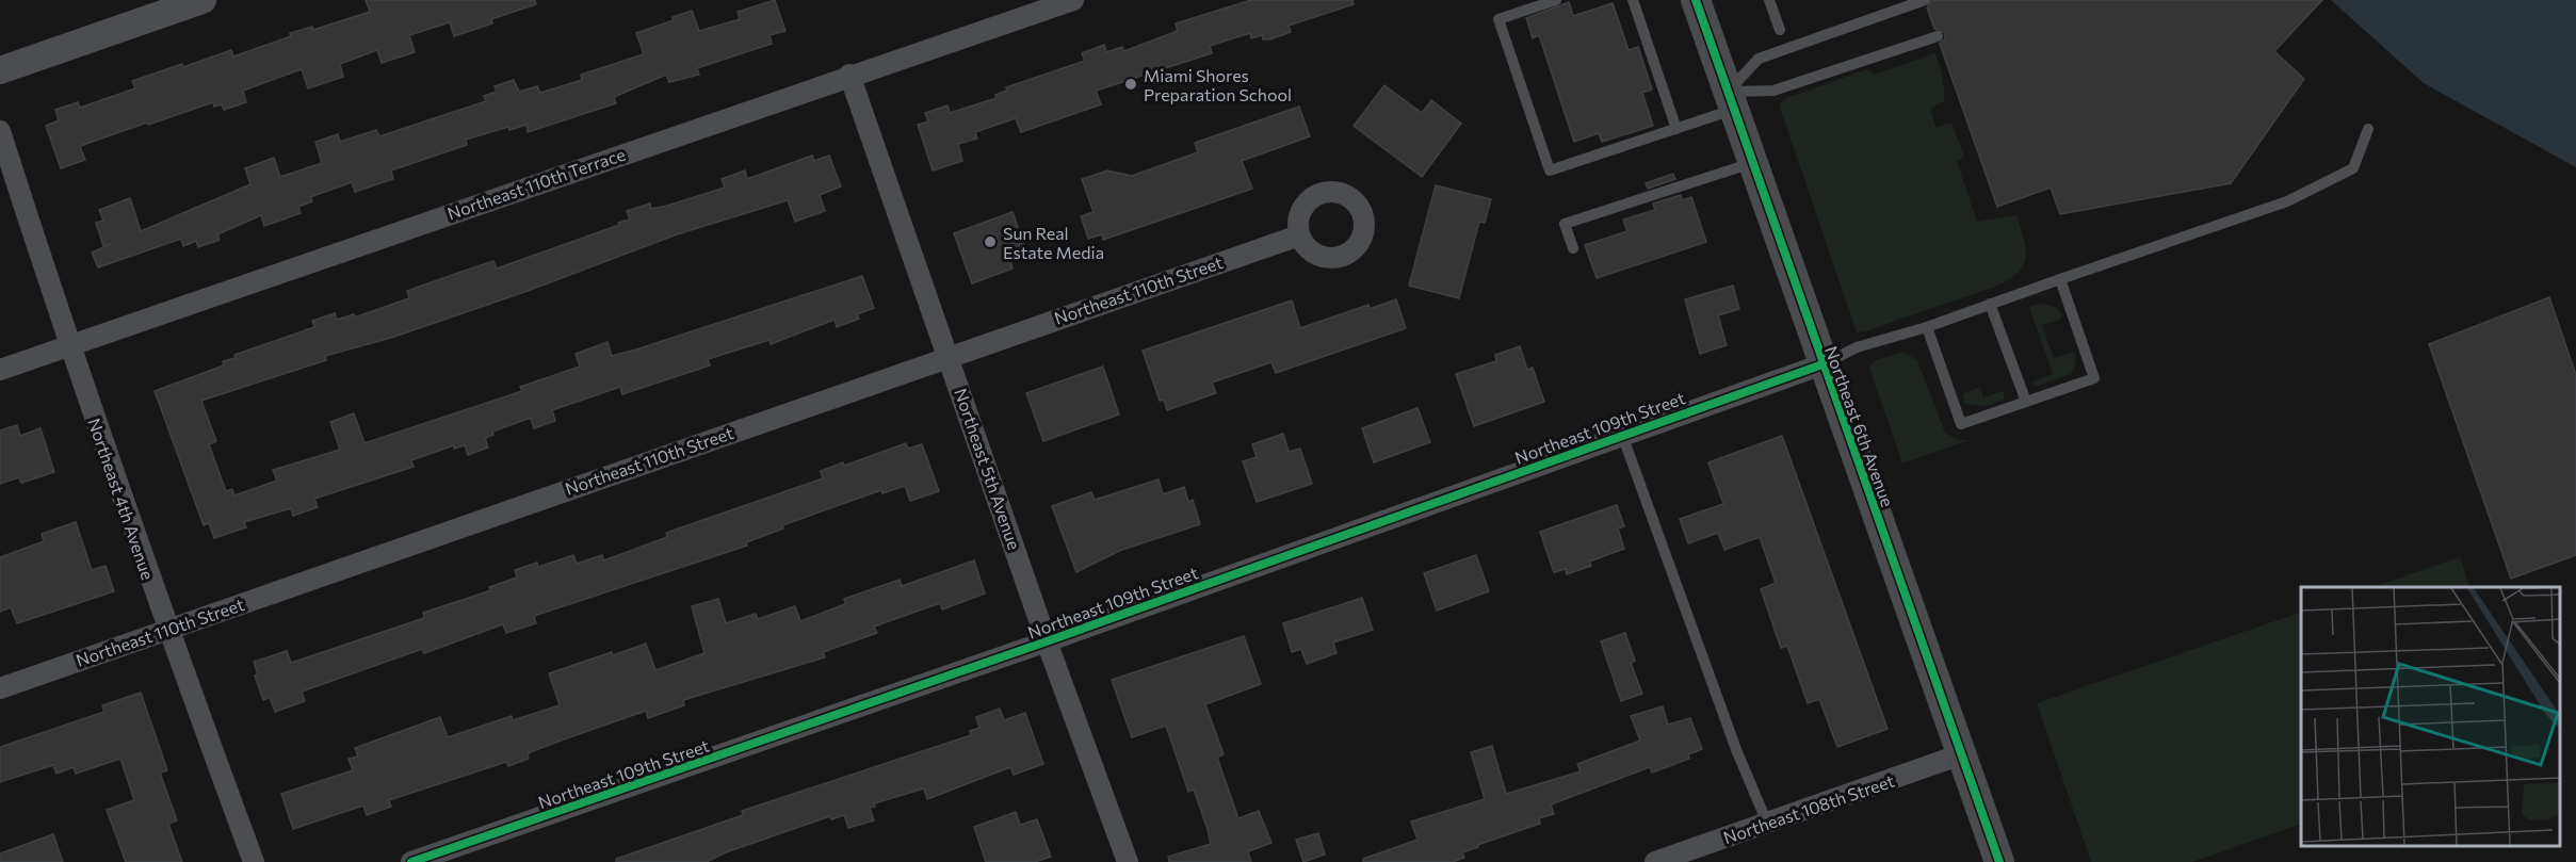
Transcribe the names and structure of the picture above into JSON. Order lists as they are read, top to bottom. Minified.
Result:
{"streets":{"main road":["Northeast 6th Avenue"],"street":["Northeast 110th Terrace","Northeast 110th Street","Northeast 109th Street","Northeast 5th Avenue","Northeast 4th Avenue","Northeast 108th Street"]},"crossings":[["Northeast 110th Terrace","Northeast 5th Avenue"],["Northeast 110th Terrace","Northeast 4th Avenue"],["Northeast 110th Street","Northeast 5th Avenue"],["Northeast 110th Street","Northeast 4th Avenue"],["Northeast 6th Avenue","Northeast 109th Street"],["Northeast 6th Avenue","Northeast 108th Street"],["Northeast 109th Street","Northeast 5th Avenue"]],"places":["Miami Shores Preparation School","Sun Real Estate Media"]}
